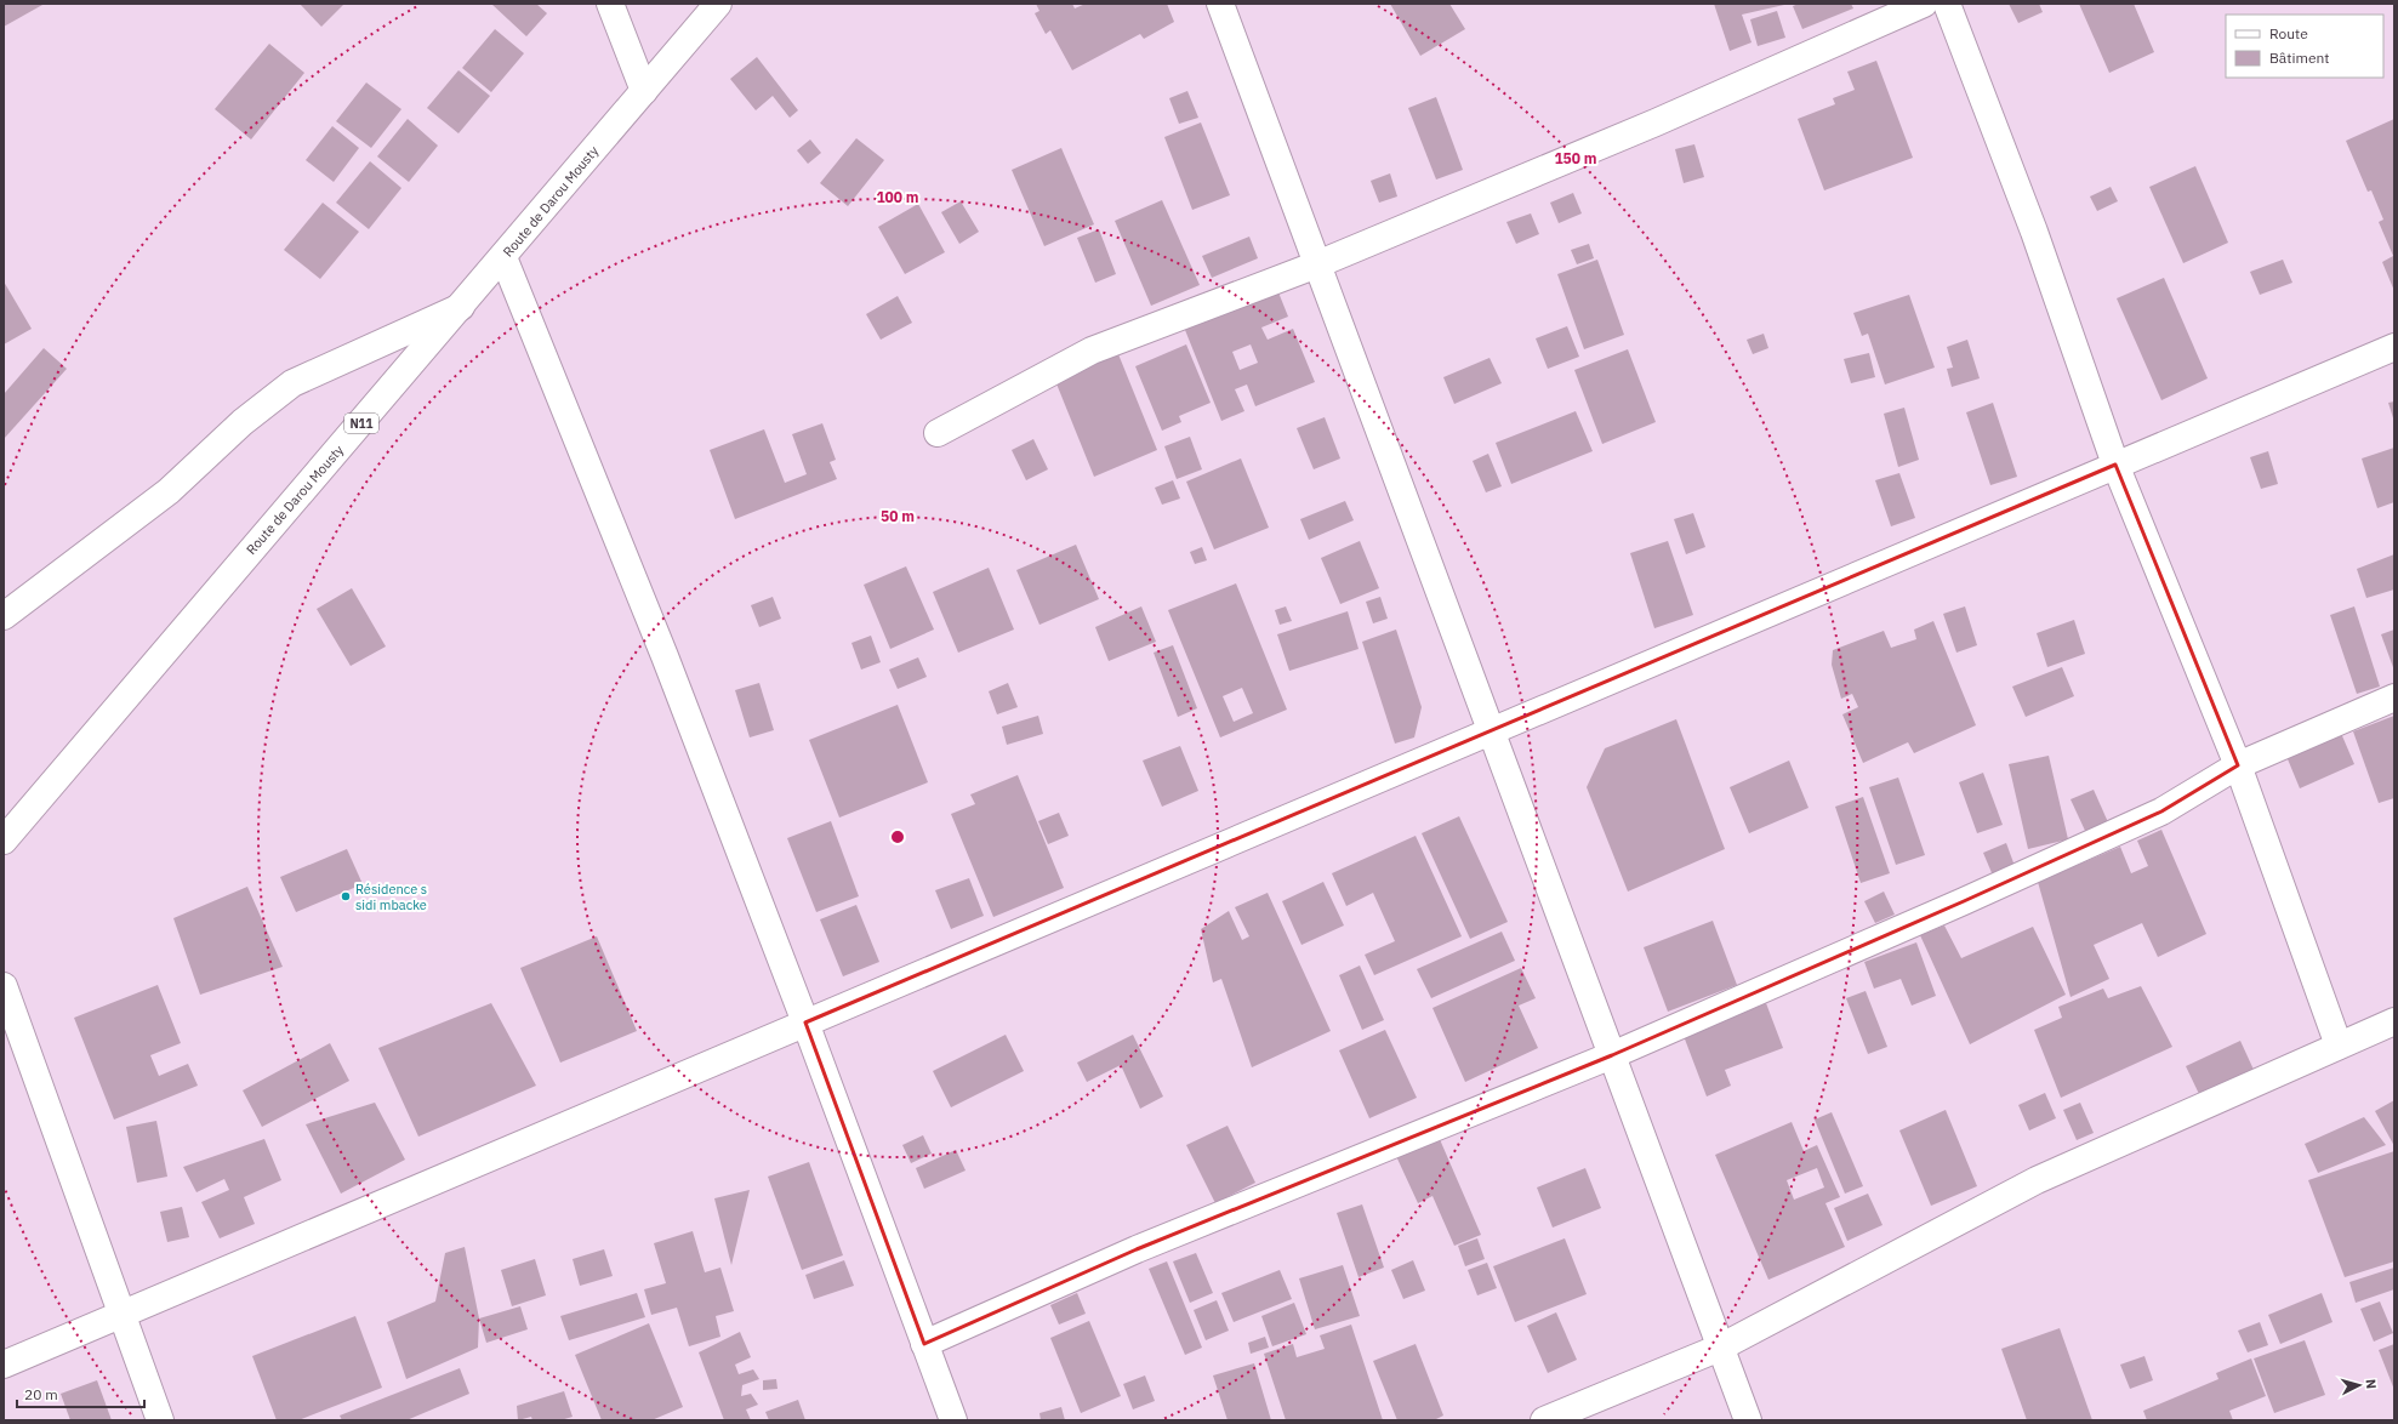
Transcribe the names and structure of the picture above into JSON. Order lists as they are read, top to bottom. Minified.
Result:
{"streets":{"street":["Route de Darou Mousty","N11"]},"places":["Résidence s sidi mbacke"],"legend":["Route","Bâtiment"],"scale_bar":"20 m","north":"right","rings":["150 m","100 m","50 m"]}
